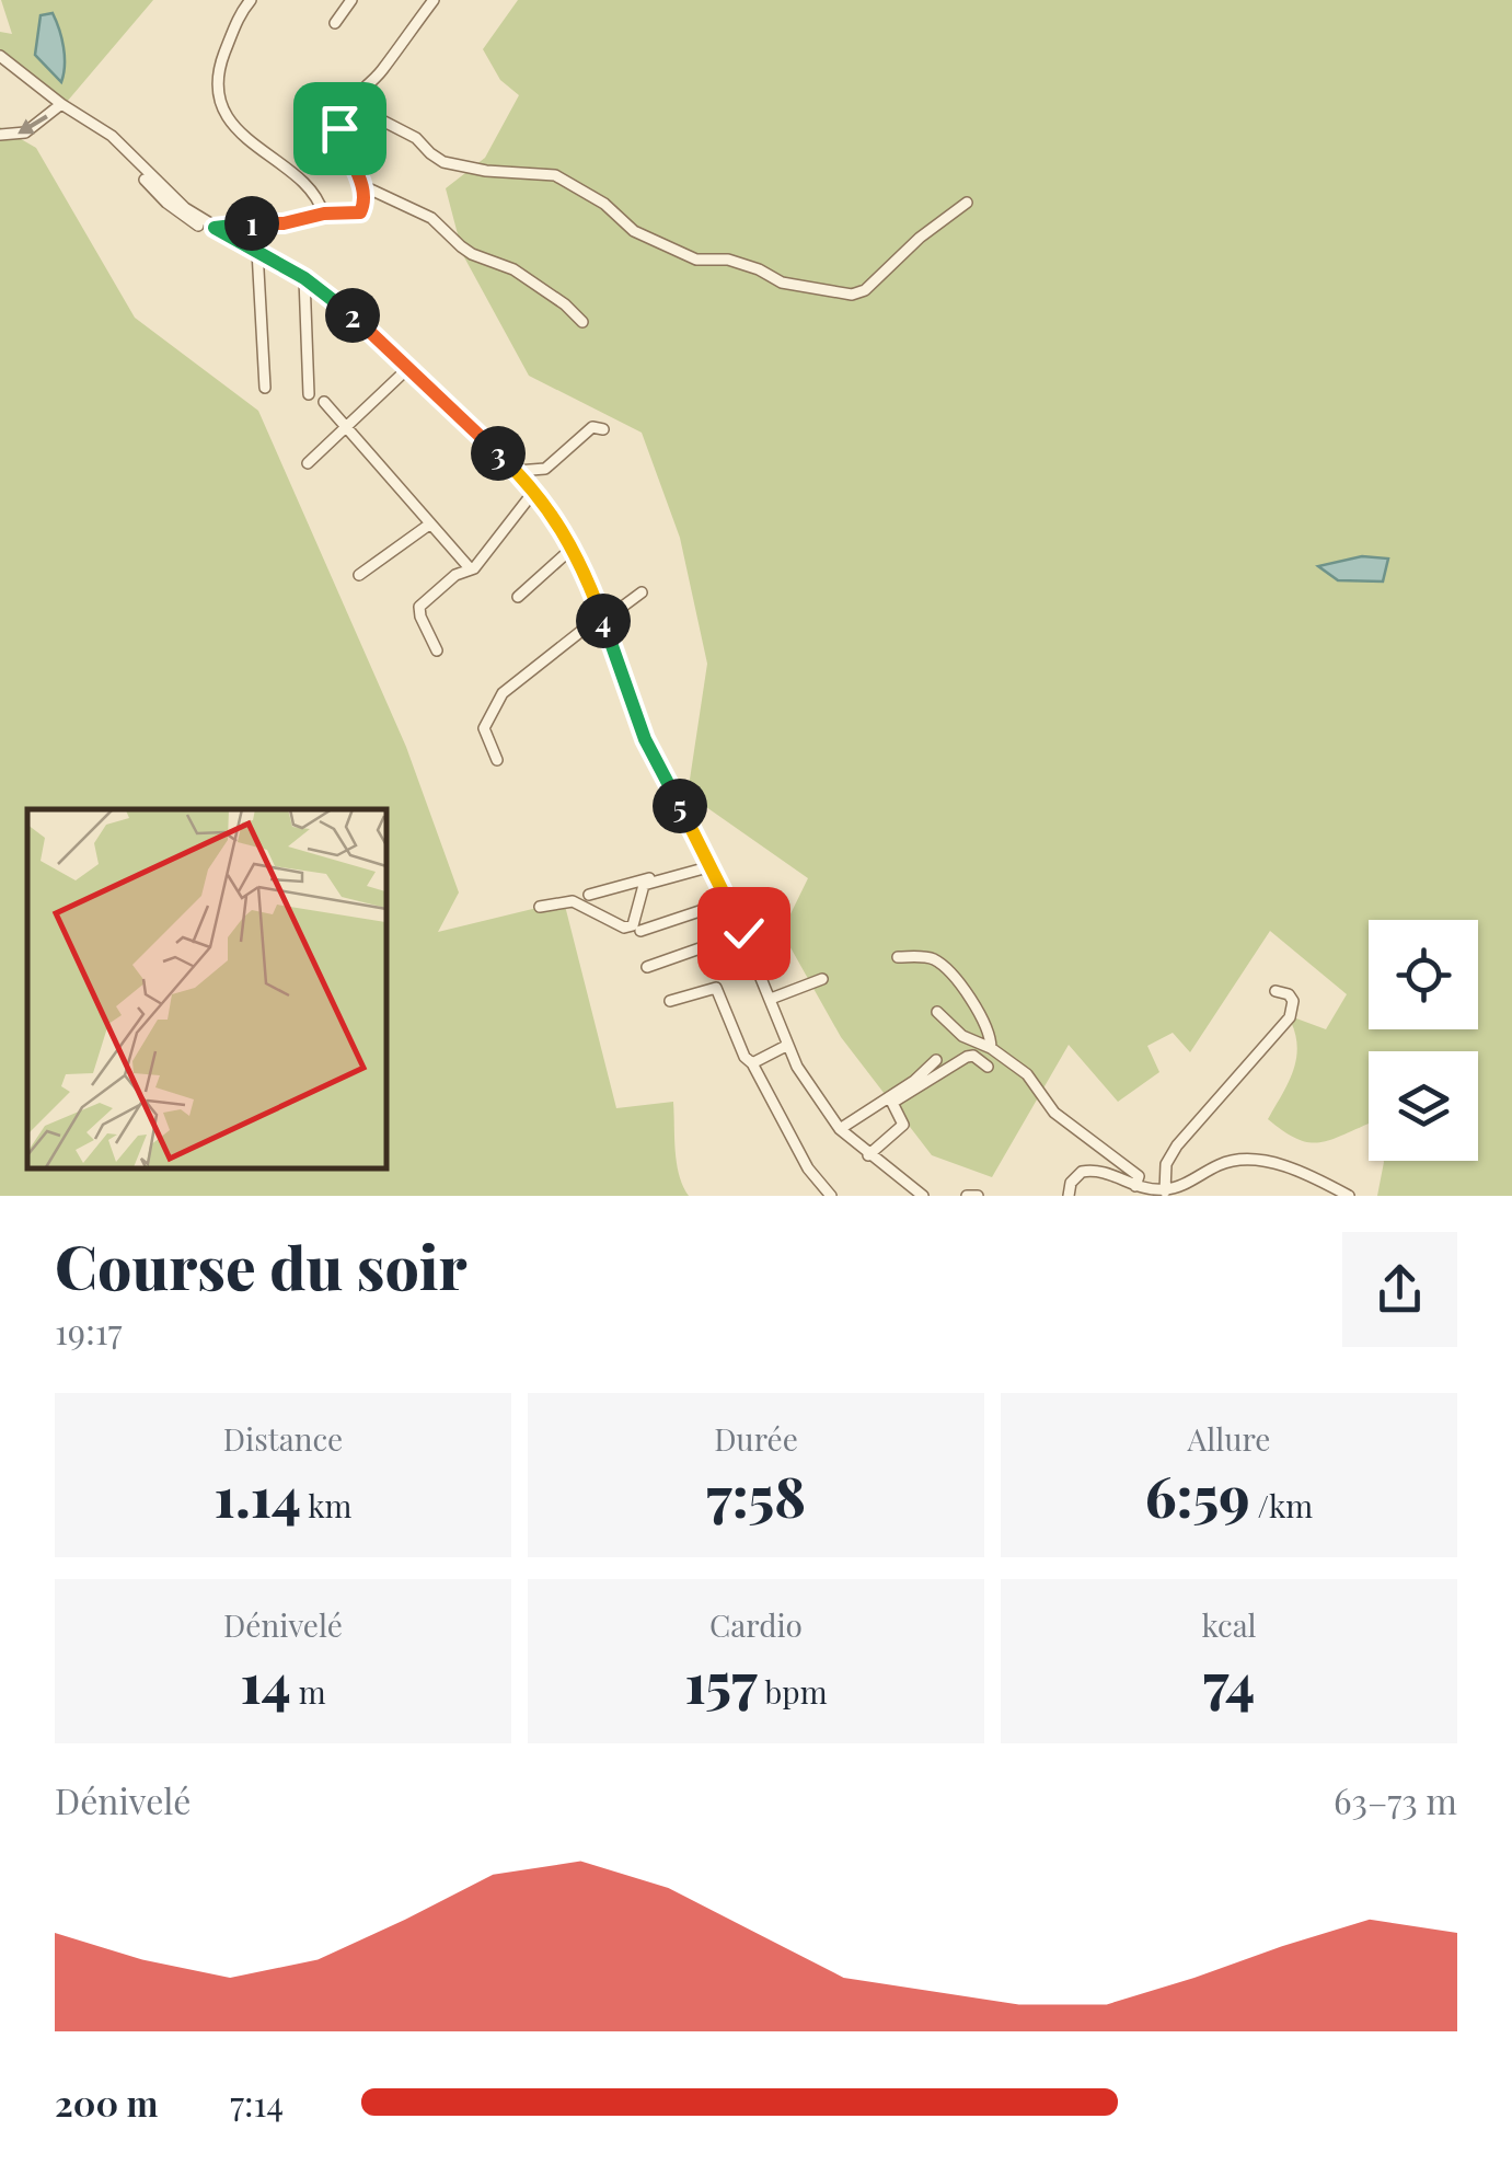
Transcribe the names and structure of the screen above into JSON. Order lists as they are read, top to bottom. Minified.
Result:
{"page":{"pins":["1","2","3","4","5"],"heading":["Course du soir","19:17"],"stats":[["Distance","1.14 km"],["Durée","7:58"],["Allure","6:59 /km"],["Dénivelé","14 m"],["Cardio","157 bpm"],["kcal","74"]],"chart":["Dénivelé","63–73 m"],"list":[{"name":"200 m","note":"7:14"}]}}
